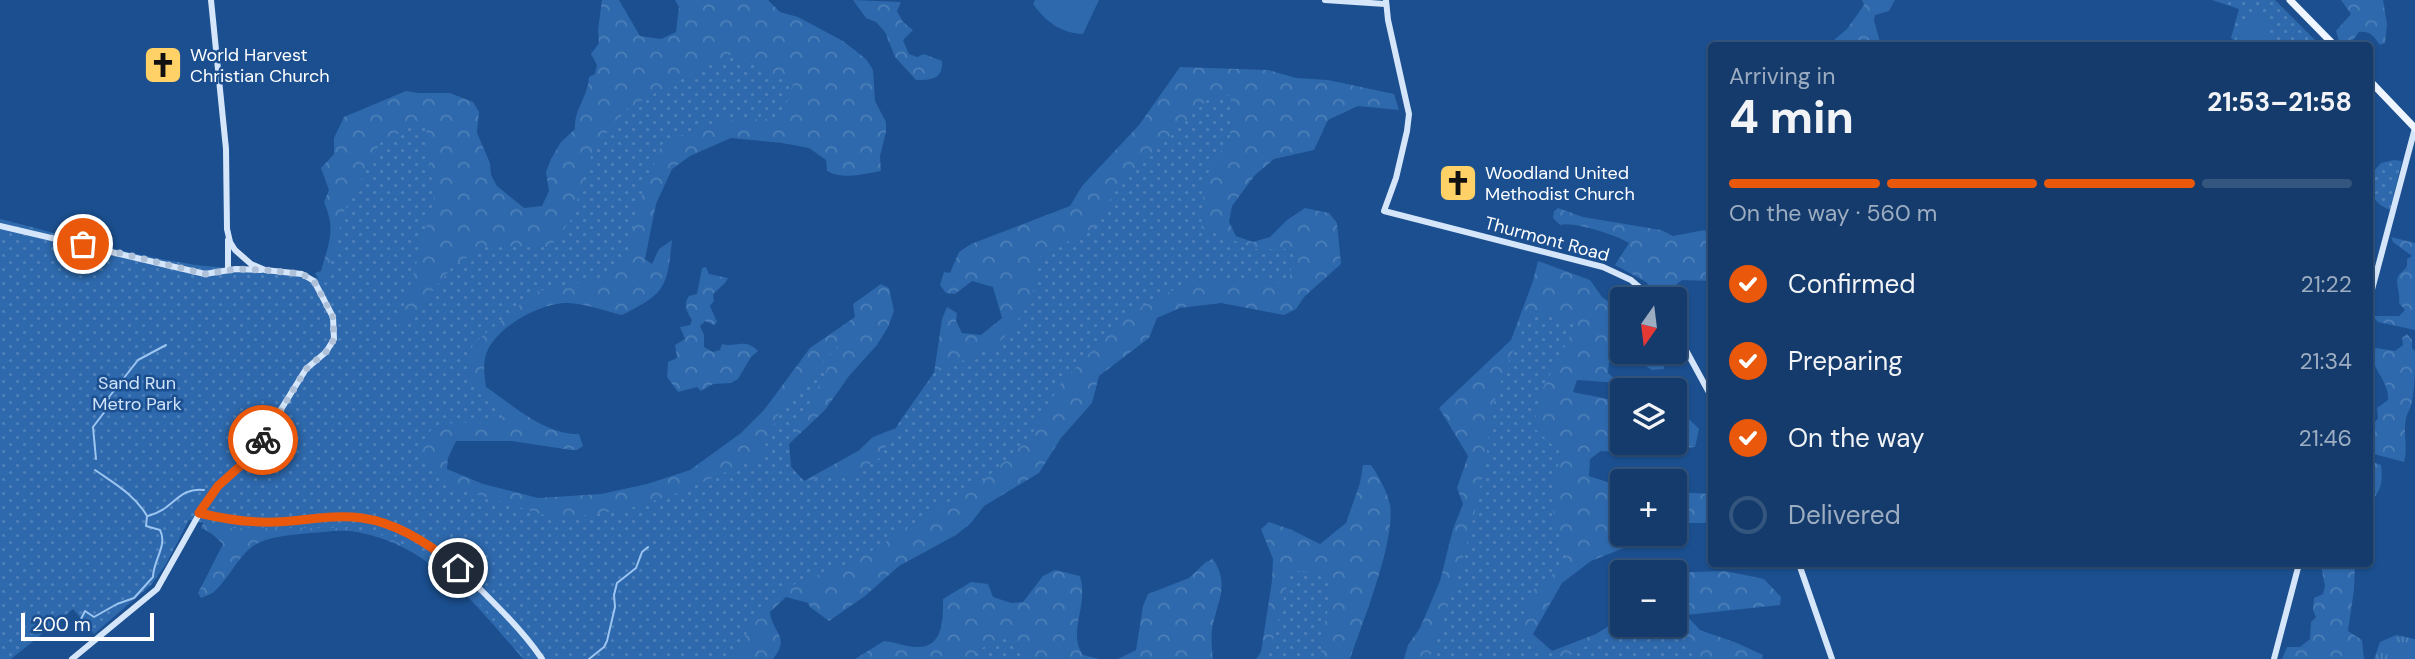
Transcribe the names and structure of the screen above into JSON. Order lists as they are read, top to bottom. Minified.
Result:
{"streets":{"street":["Thurmont Road"]},"parks":["Sand Run Metro Park"],"places":{"church":["World Harvest Christian Church","Woodland United Methodist Church"]},"scale_bar":"200 m","north":"bottom","page":{"heading":["4 min","Arriving in","21:53–21:58"],"bar":"On the way · 560 m","list":[["Confirmed","21:22"],["Preparing","21:34"],["On the way","21:46"],"Delivered"],"map_buttons":["+","−"],"scale":"200 m"}}
